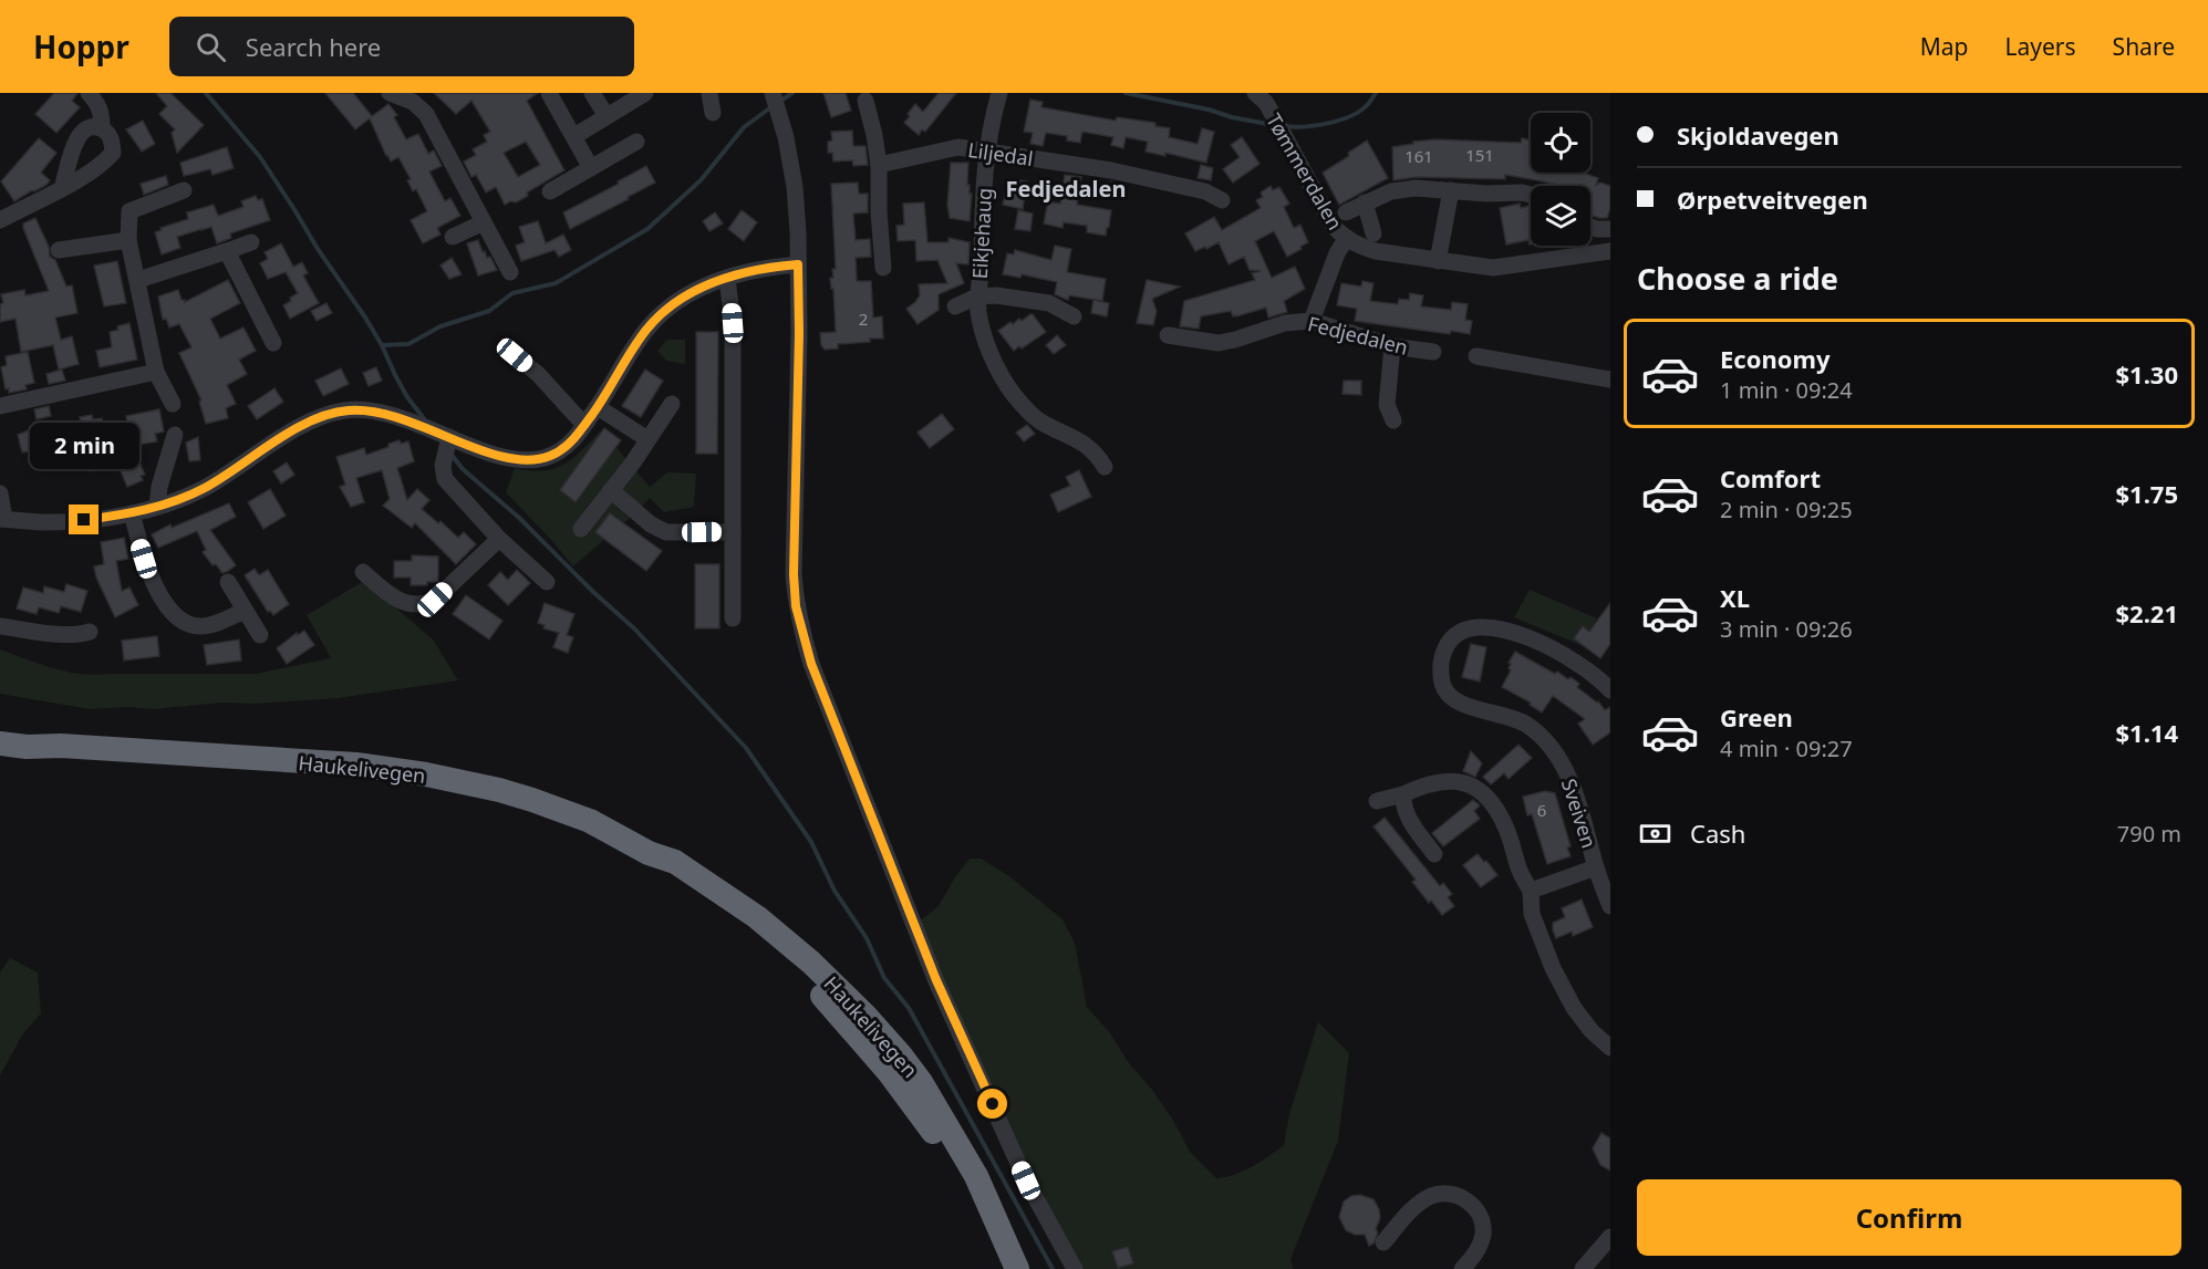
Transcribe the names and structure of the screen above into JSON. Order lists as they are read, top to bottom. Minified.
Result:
{"streets":{"highway":["Haukelivegen"],"street":["Liljedal","Tømmerdalen","Eikjehaug","Fedjedalen","Sveiven"]},"crossings":[["Liljedal","Eikjehaug"]],"districts":["Fedjedalen"],"house_numbers":["151","161","2","6"],"page":{"header":"Hoppr","search":"Search here","nav":["Map","Layers","Share"],"banner":["Skjoldavegen","Ørpetveitvegen"],"heading":"Choose a ride","list":[{"name":"Economy","note":"1 min · 09:24","value":"$1.30"},{"name":"Comfort","note":"2 min · 09:25","value":"$1.75"},{"name":"XL","note":"3 min · 09:26","value":"$2.21"},{"name":"Green","note":"4 min · 09:27","value":"$1.14"}],"bubble":"2 min","pay":["Cash","790 m"],"buttons":"Confirm"}}
